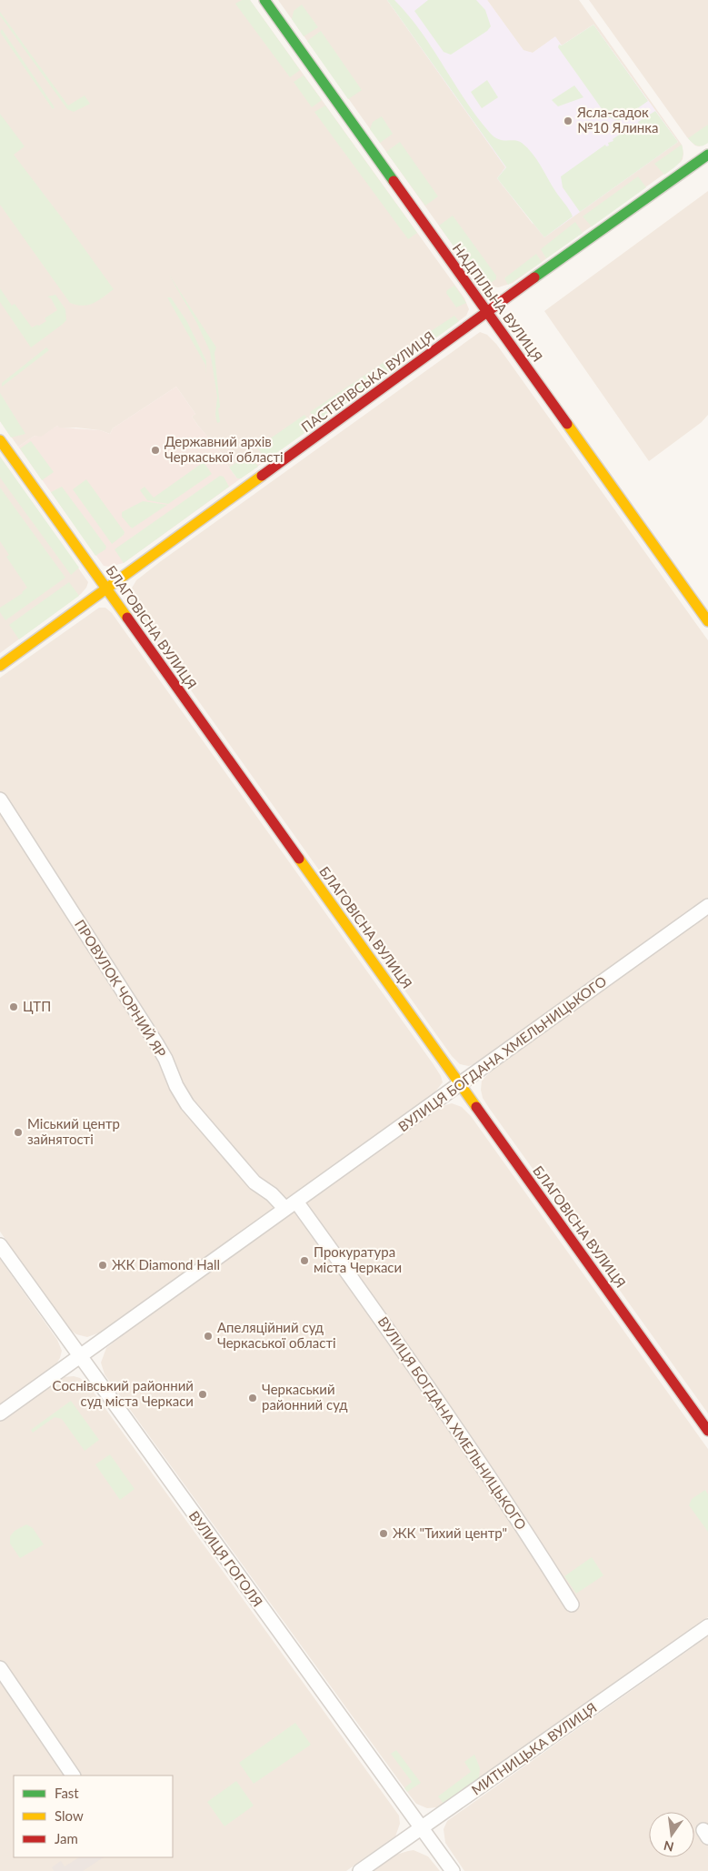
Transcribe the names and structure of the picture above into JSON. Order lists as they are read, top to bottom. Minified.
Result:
{"streets":{"main road":["НАДПІЛЬНА ВУЛИЦЯ","ПАСТЕРІВСЬКА ВУЛИЦЯ","БЛАГОВІСНА ВУЛИЦЯ"],"street":["ПРОВУЛОК ЧОРНИЙ ЯР","ВУЛИЦЯ БОГДАНА ХМЕЛЬНИЦЬКОГО","ВУЛИЦЯ ГОГОЛЯ","МИТНИЦЬКА ВУЛИЦЯ"]},"crossings":[["НАДПІЛЬНА ВУЛИЦЯ","ПАСТЕРІВСЬКА ВУЛИЦЯ"],["ПАСТЕРІВСЬКА ВУЛИЦЯ","БЛАГОВІСНА ВУЛИЦЯ"],["БЛАГОВІСНА ВУЛИЦЯ","ВУЛИЦЯ БОГДАНА ХМЕЛЬНИЦЬКОГО"],["ПРОВУЛОК ЧОРНИЙ ЯР","ВУЛИЦЯ БОГДАНА ХМЕЛЬНИЦЬКОГО"],["ВУЛИЦЯ БОГДАНА ХМЕЛЬНИЦЬКОГО","ВУЛИЦЯ ГОГОЛЯ"],["ВУЛИЦЯ ГОГОЛЯ","МИТНИЦЬКА ВУЛИЦЯ"]],"places":["Ясла-садок №10 Ялинка","Державний архів Черкаської області","ЦТП","Міський центр зайнятості","Прокуратура міста Черкаси","ЖК Diamond Hall","Апеляційний суд Черкаської області","Соснівський районний суд міста Черкаси","Черкаський районний суд","ЖК \"Тихий центр\""],"legend":["Fast","Slow","Jam"],"north":"bottom"}
